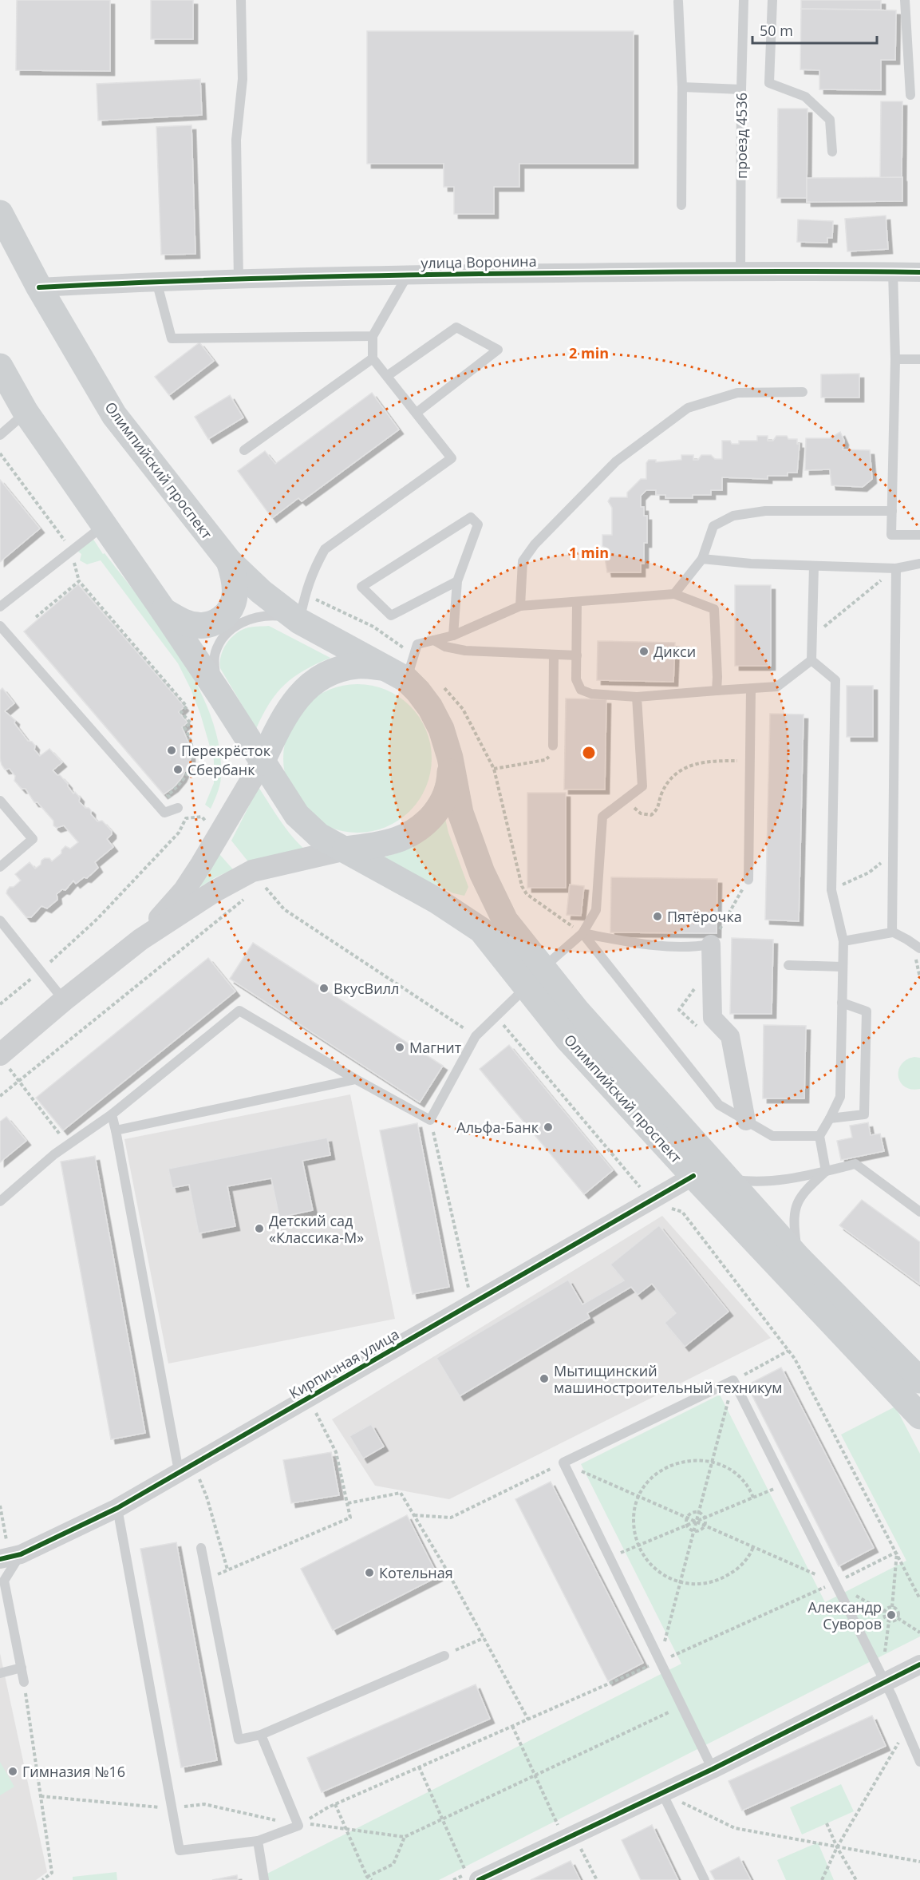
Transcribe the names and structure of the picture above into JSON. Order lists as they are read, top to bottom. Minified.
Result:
{"streets":{"main road":["Олимпийский проспект"],"street":["улица Воронина","Кирпичная улица"],"lane":["проезд 4536"]},"crossings":[["проезд 4536","улица Воронина"],["улица Воронина","Олимпийский проспект"],["Олимпийский проспект","Кирпичная улица"]],"places":["Дикси","Перекрёсток","Сбербанк","Пятёрочка","ВкусВилл","Магнит","Альфа-Банк","Детский сад «Классика-М»","Мытищинский машиностроительный техникум","Котельная","Александр Суворов","Гимназия №16"],"scale_bar":"50 m","rings":["2 min","1 min"]}
